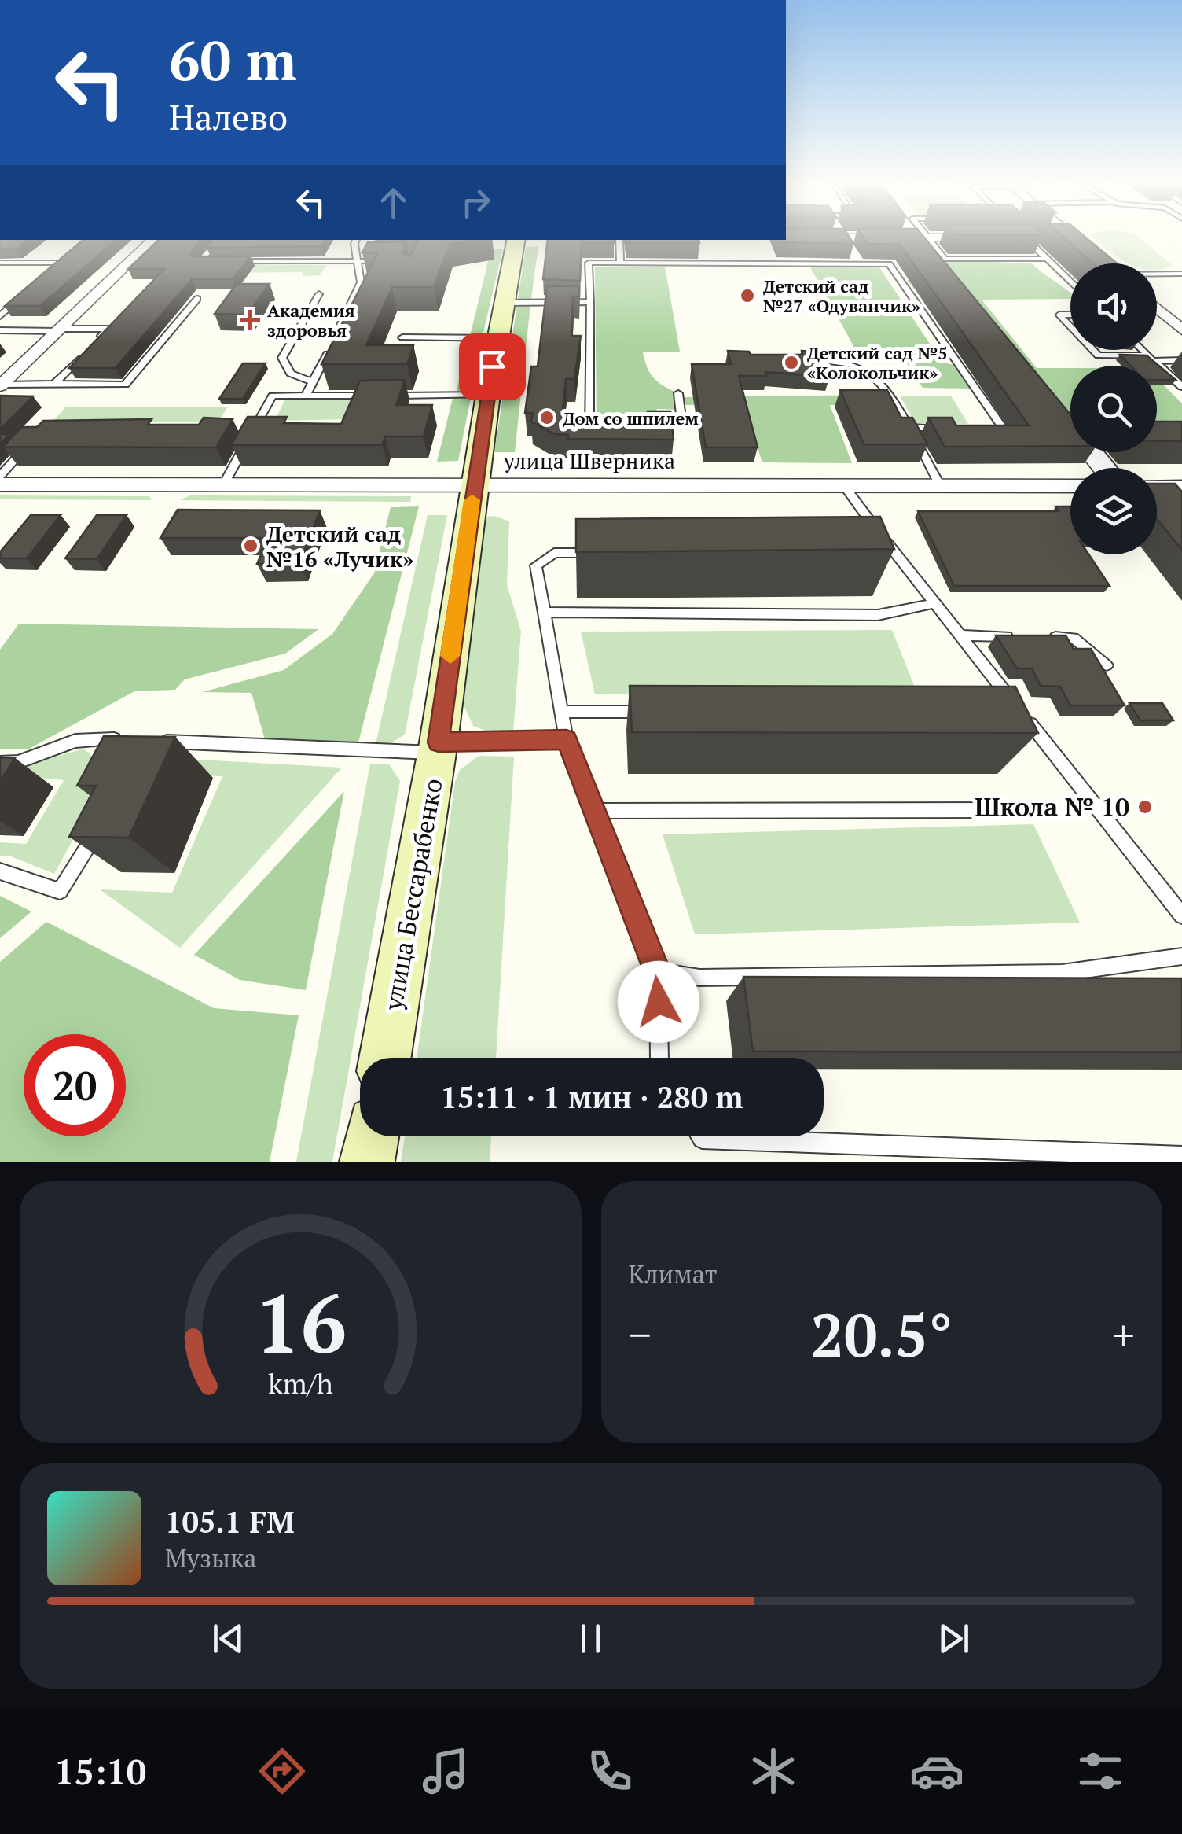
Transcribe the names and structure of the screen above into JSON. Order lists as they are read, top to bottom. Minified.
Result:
{"streets":{"street":["улица Шверника","улица Бессарабенко"]},"crossings":[["улица Шверника","улица Бессарабенко"]],"places":{"other":["Детский сад №27 «Одуванчик»","Детский сад №5 «Колокольчик»","Дом со шпилем","Детский сад №16 «Лучик»","Школа № 10"],"health":["Академия здоровья"]},"page":{"turn":["60 m","Налево"],"limit":"20","trip":"15:11 · 1 мин · 280 m","tile":"Климат","heat":["−","20.5°","+"],"song":["105.1 FM","Музыка"],"tabs":"15:10","gauge":["16","km/h"]}}
